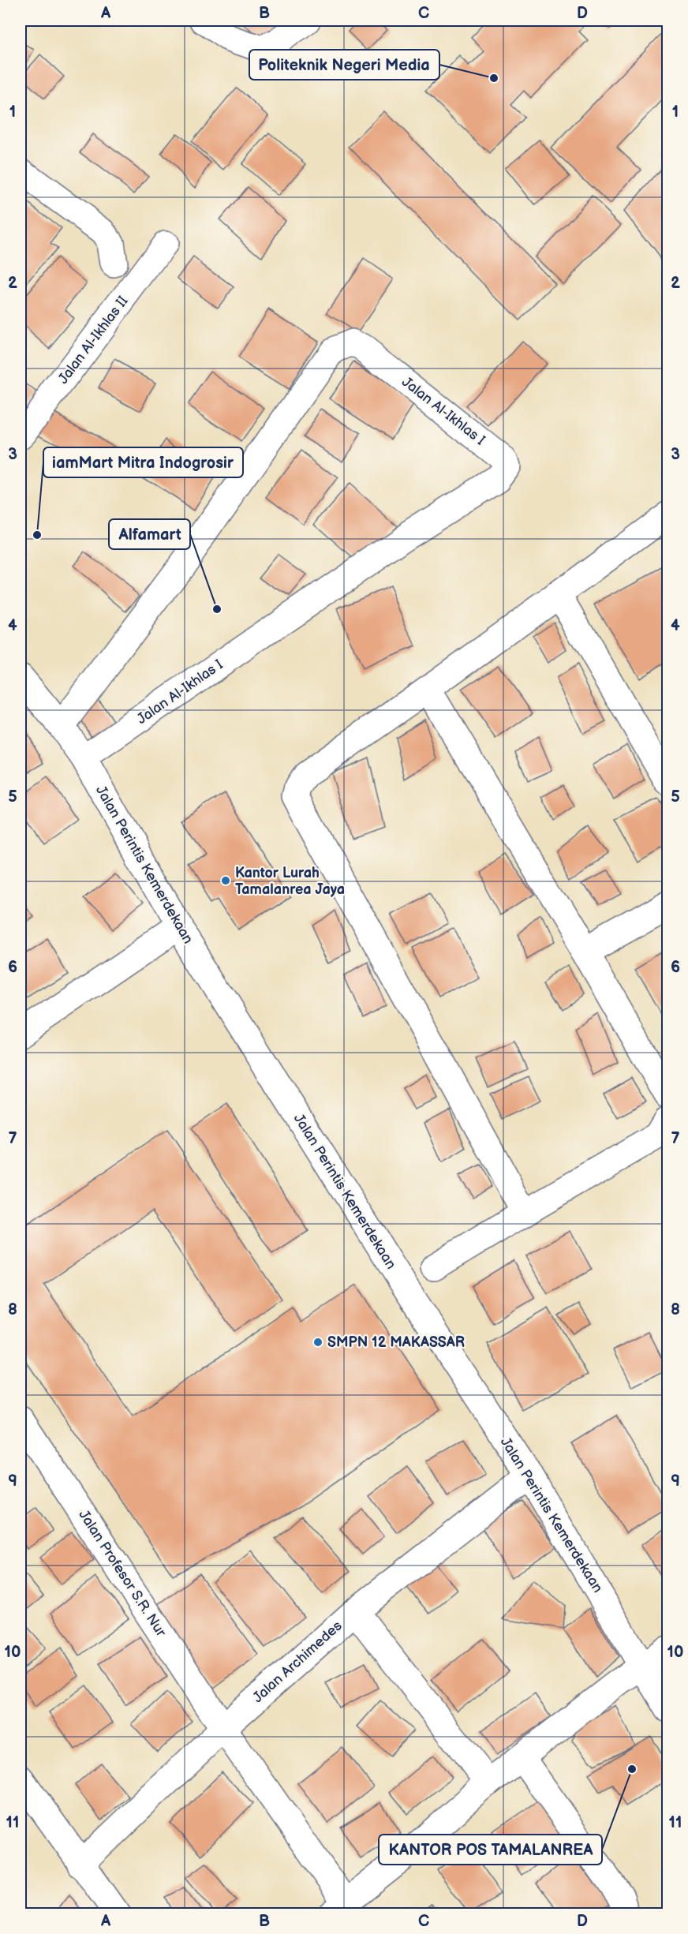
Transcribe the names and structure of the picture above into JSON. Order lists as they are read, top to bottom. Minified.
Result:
{"streets":{"street":["Jalan Al-Ikhlas II","Jalan Al-Ikhlas I","Jalan Perintis Kemerdekaan","Jalan Profesor S.R. Nur","Jalan Archimedes"]},"crossings":[["Jalan Al-Ikhlas I","Jalan Perintis Kemerdekaan"],["Jalan Perintis Kemerdekaan","Jalan Archimedes"],["Jalan Profesor S.R. Nur","Jalan Archimedes"]],"places":["Politeknik Negeri Media","iamMart Mitra Indogrosir","Alfamart","Kantor Lurah Tamalanrea Jaya","SMPN 12 MAKASSAR","KANTOR POS TAMALANREA"],"grid":{"columns":["A","B","C","D"],"rows":["1","2","3","4","5","6","7","8","9","10","11"]}}
